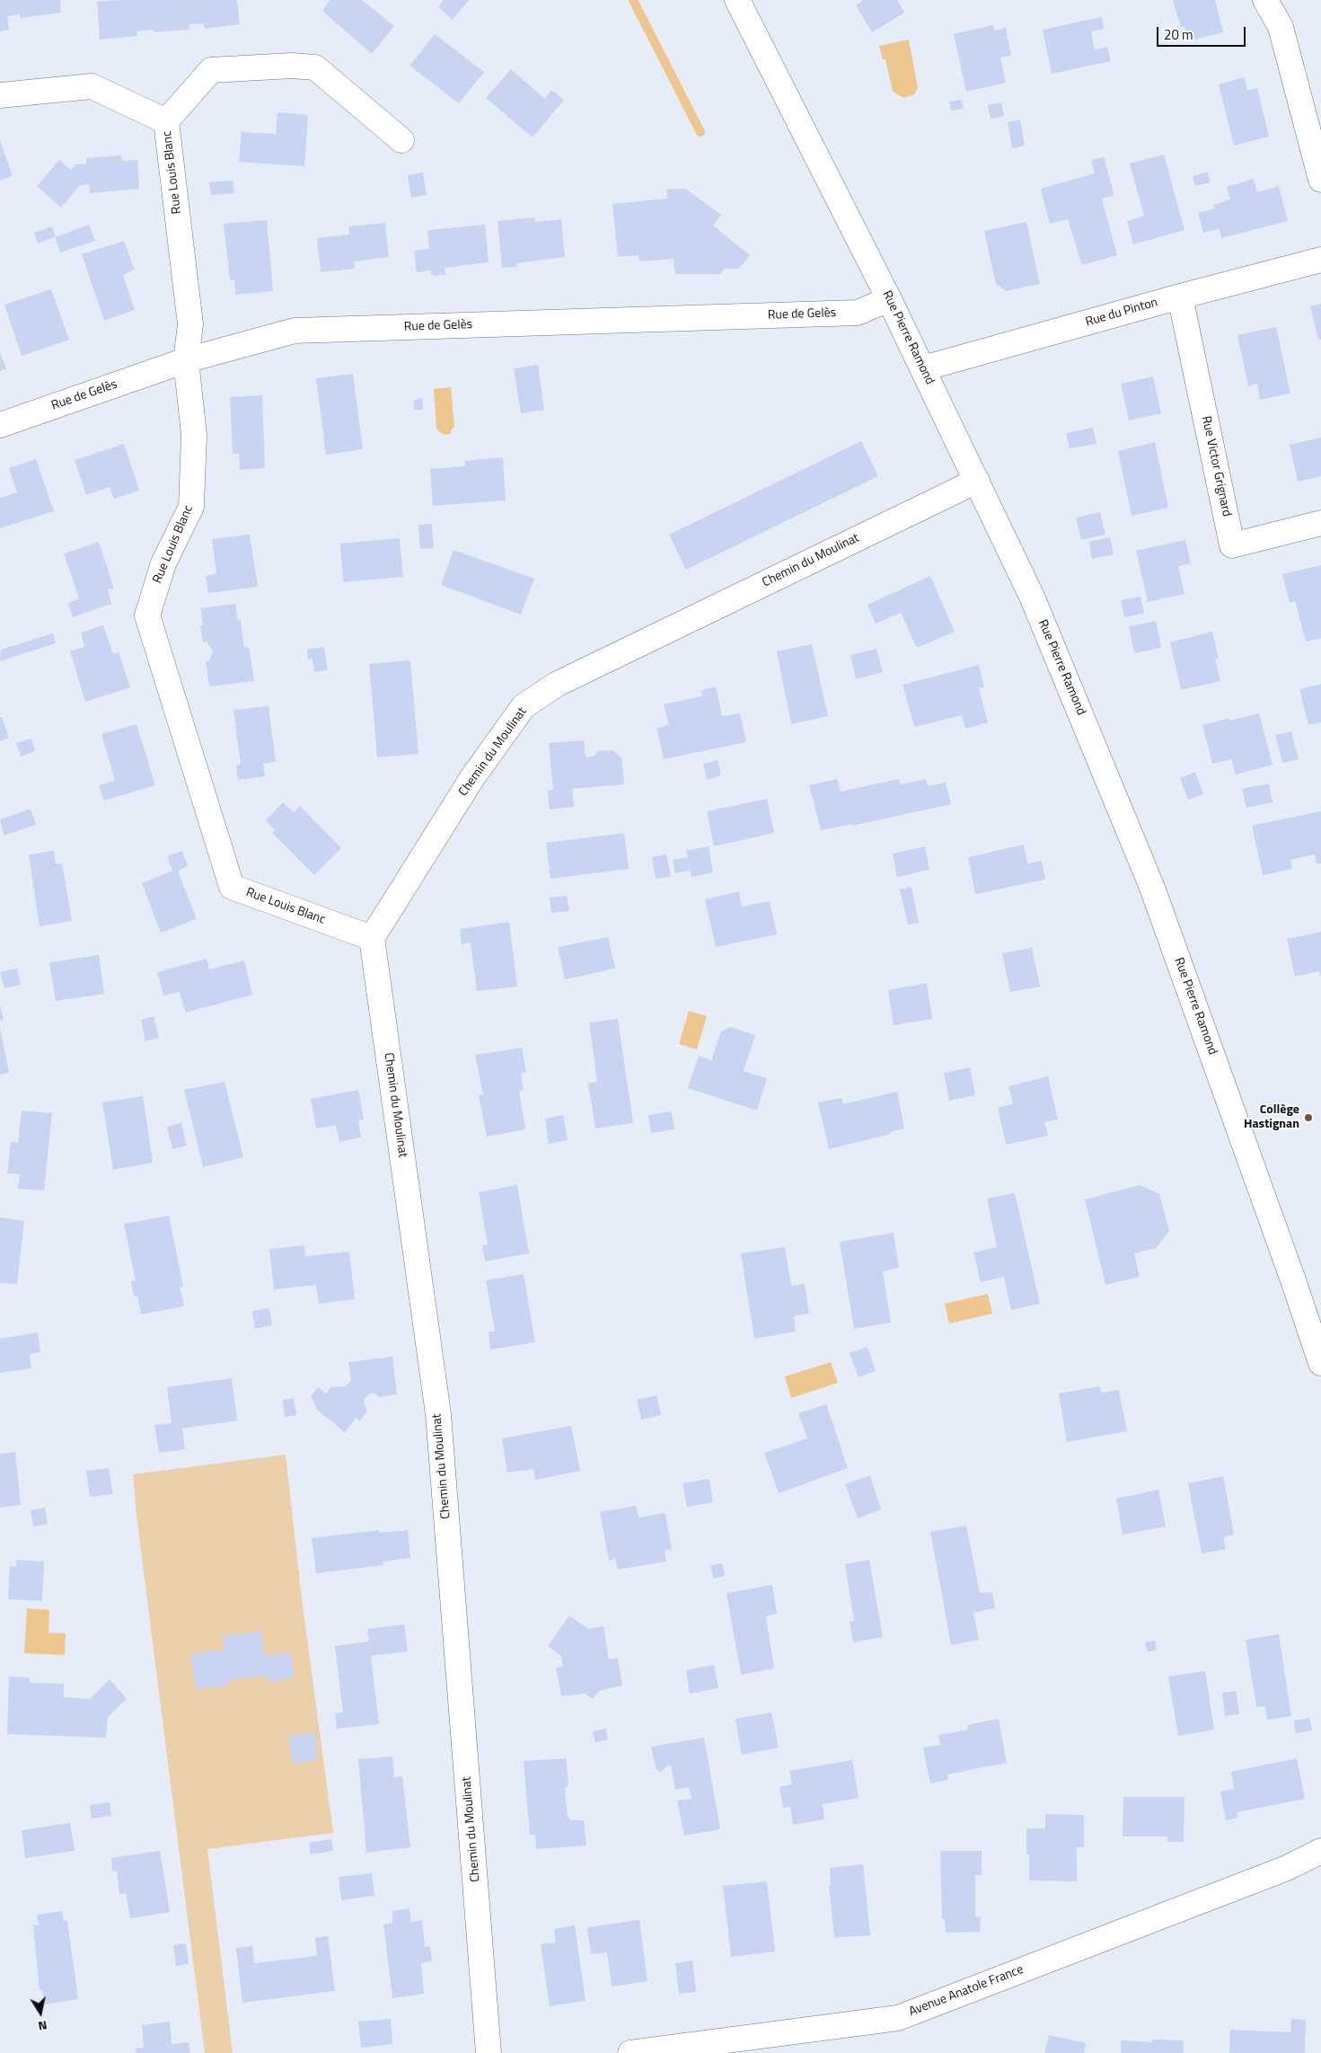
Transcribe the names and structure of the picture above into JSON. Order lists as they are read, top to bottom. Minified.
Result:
{"streets":{"street":["Rue Louis Blanc","Rue du Pinton","Rue de Gelès","Rue Pierre Ramond","Rue Victor Grignard","Chemin du Moulinat","Avenue Anatole France"]},"crossings":[["Rue Louis Blanc","Rue de Gelès"],["Rue Louis Blanc","Chemin du Moulinat"],["Rue du Pinton","Rue Pierre Ramond"],["Rue du Pinton","Rue Victor Grignard"],["Rue de Gelès","Rue Pierre Ramond"],["Rue Pierre Ramond","Chemin du Moulinat"]],"places":["Collège Hastignan"],"scale_bar":"20 m","north":"bottom"}
